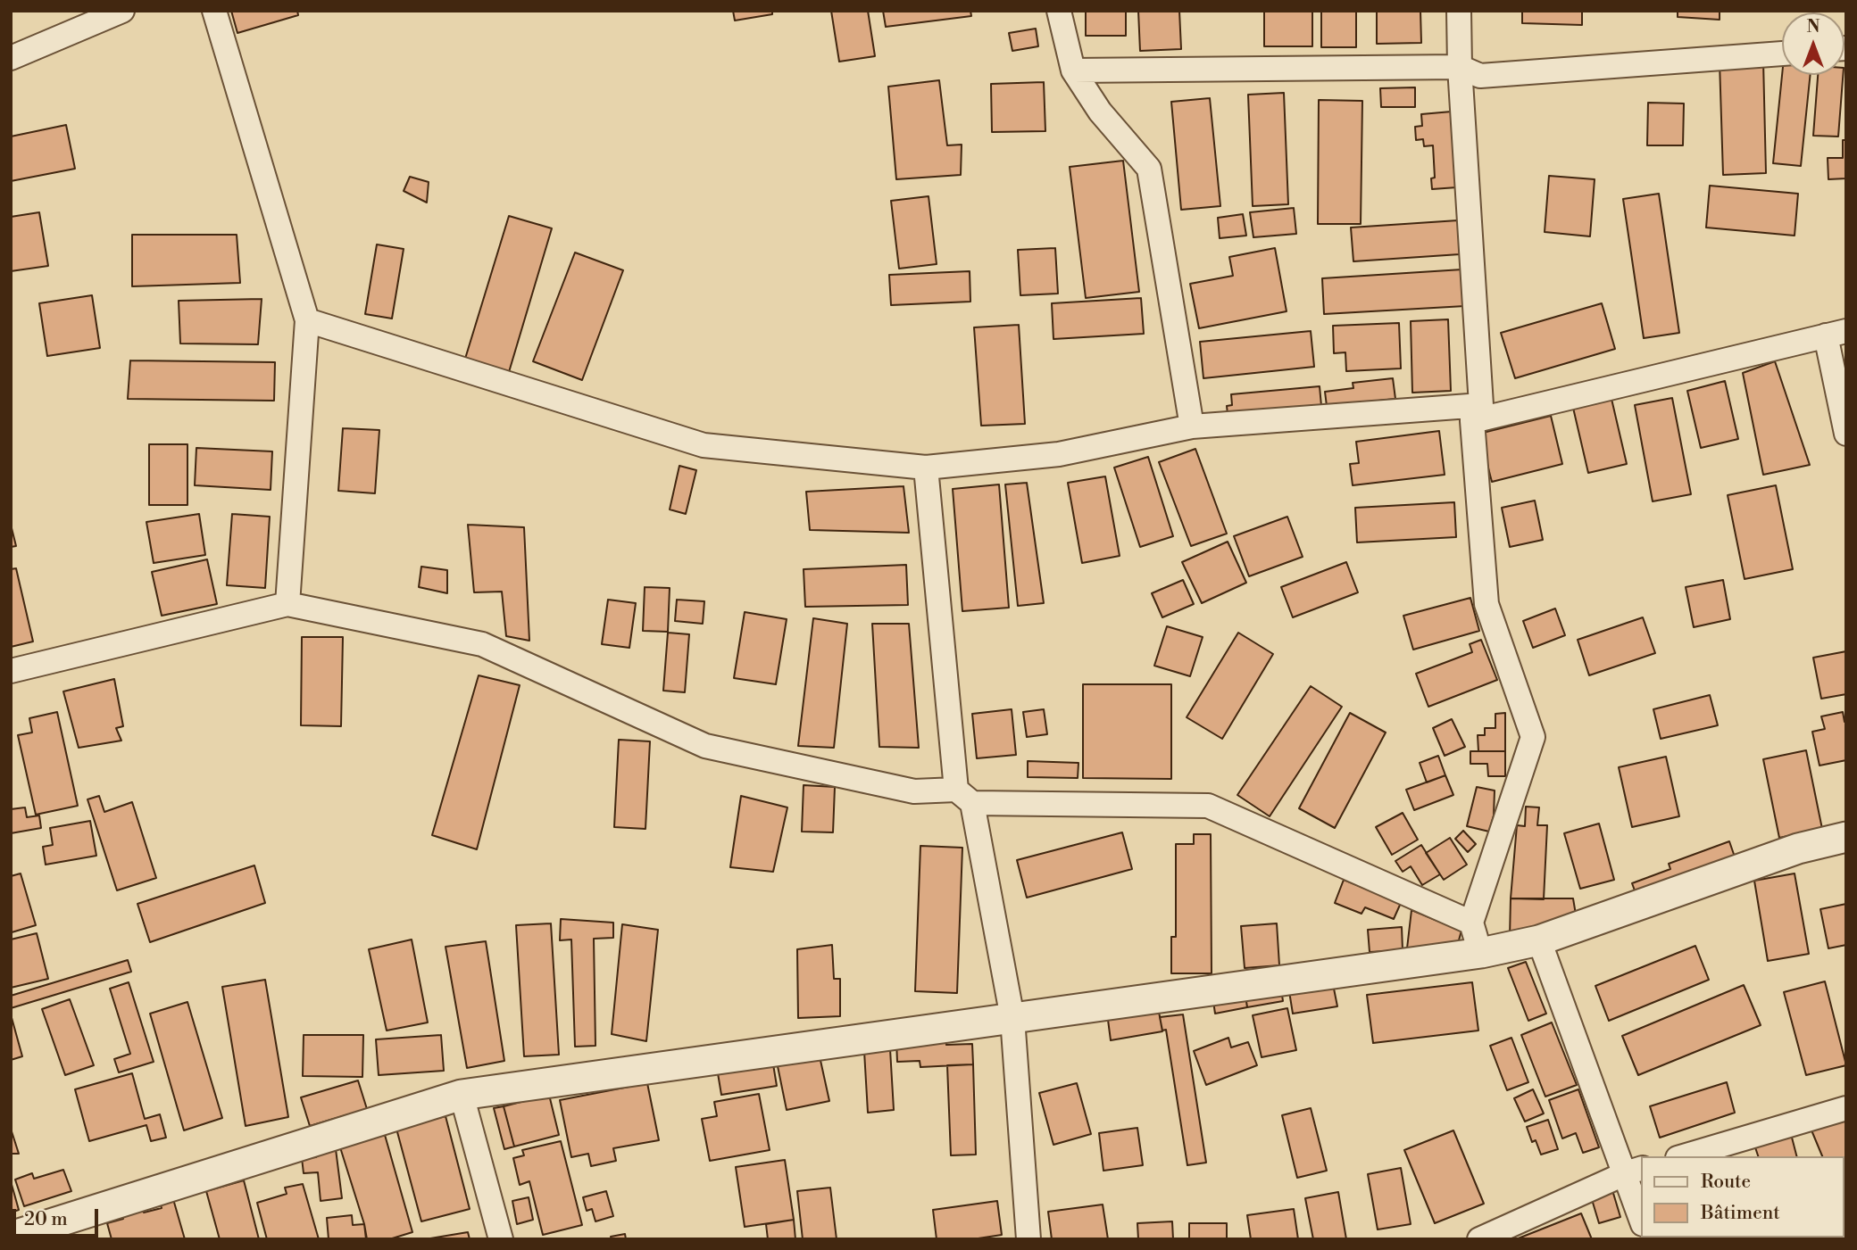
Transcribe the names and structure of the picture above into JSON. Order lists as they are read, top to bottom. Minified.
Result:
{"legend":["Route","Bâtiment"],"scale_bar":"20 m","north":"top"}
